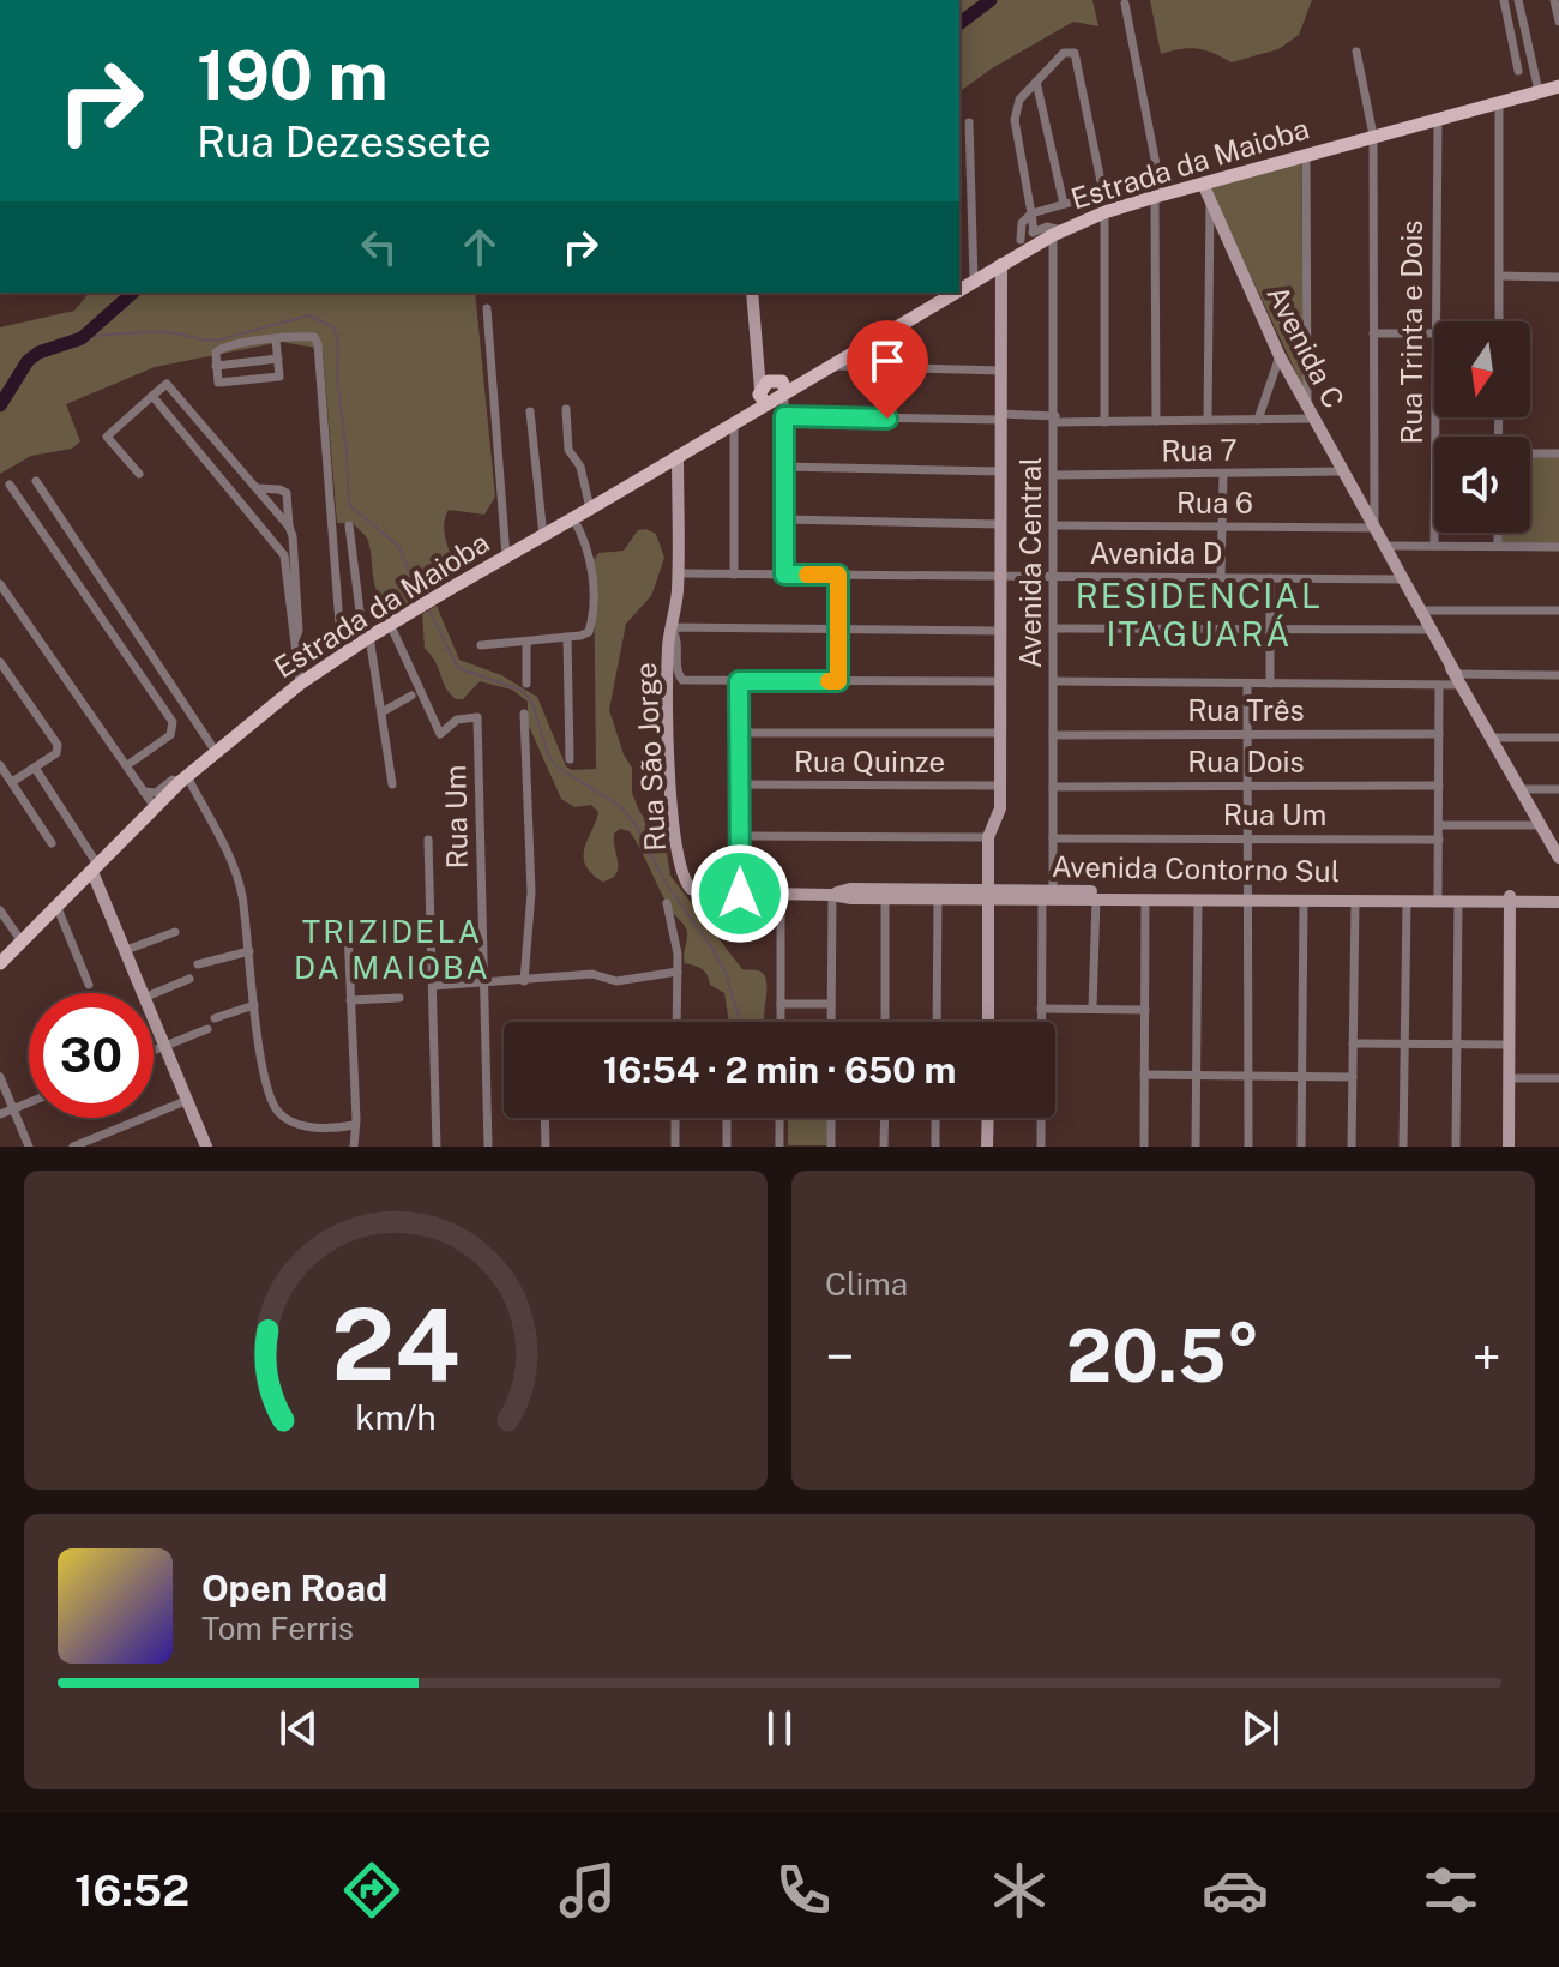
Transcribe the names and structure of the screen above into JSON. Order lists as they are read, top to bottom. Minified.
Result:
{"streets":{"main road":["Estrada da Maioba"],"street":["Rua Trinta e Dois","Avenida C","Rua 7","Rua 6","Avenida D","Avenida Central","Rua Três","Rua São Jorge","Rua Quinze","Rua Dois","Rua Um","Avenida Contorno Sul"]},"crossings":[["Estrada da Maioba","Rua Trinta e Dois"],["Estrada da Maioba","Avenida C"],["Estrada da Maioba","Avenida Central"],["Estrada da Maioba","Rua São Jorge"],["Estrada da Maioba","Rua Um"],["Avenida C","Rua 7"],["Avenida C","Rua 6"],["Avenida C","Avenida D"],["Rua 7","Avenida Central"],["Rua 6","Avenida Central"],["Avenida D","Avenida Central"],["Avenida D","Rua São Jorge"],["Avenida Central","Rua Três"],["Avenida Central","Rua Quinze"],["Avenida Central","Rua Dois"],["Avenida Central","Rua Um"],["Avenida Central","Avenida Contorno Sul"],["Rua São Jorge","Avenida Contorno Sul"]],"districts":["RESIDENCIAL ITAGUARÁ","TRIZIDELA DA MAIOBA"],"north":"bottom","page":{"turn":["190 m","Rua Dezessete"],"limit":"30","trip":"16:54 · 2 min · 650 m","tile":"Clima","heat":["−","20.5°","+"],"song":["Open Road","Tom Ferris"],"tabs":"16:52","gauge":["24","km/h"]}}
